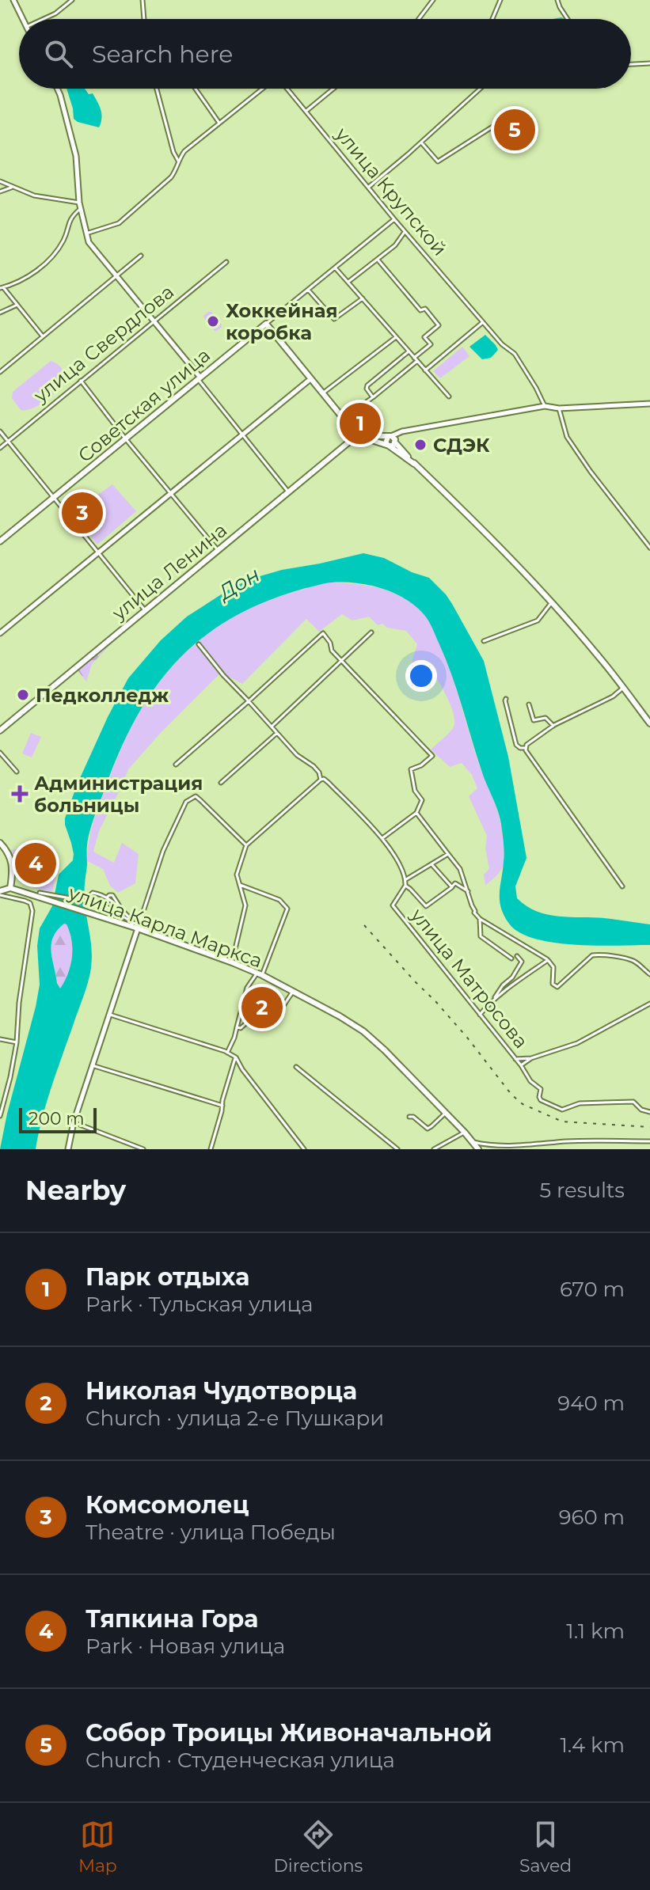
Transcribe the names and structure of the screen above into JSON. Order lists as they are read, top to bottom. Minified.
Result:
{"streets":{"main road":["Советская улица","улица Ленина","улица Карла Маркса"],"street":["улица Крупской","улица Свердлова","улица Матросова"]},"crossings":[["улица Крупской","Советская улица"]],"water":["Дон"],"places":{"other":["Хоккейная коробка","СДЭК","Педколледж"],"health":["Администрация больницы"]},"scale_bar":"200 m","page":{"search":"Search here","pins":["5","1","3","4","2"],"scale":"200 m","heading":["Nearby","5 results"],"list":[{"mark":"1","name":"Парк отдыха","note":"Park · Тульская улица","value":"670 m"},{"mark":"2","name":"Николая Чудотворца","note":"Church · улица 2-е Пушкари","value":"940 m"},{"mark":"3","name":"Комсомолец","note":"Theatre · улица Победы","value":"960 m"},{"mark":"4","name":"Тяпкина Гора","note":"Park · Новая улица","value":"1.1 km"},{"mark":"5","name":"Собор Троицы Живоначальной","note":"Church · Студенческая улица","value":"1.4 km"}],"nav":["Map","Directions","Saved"]}}
